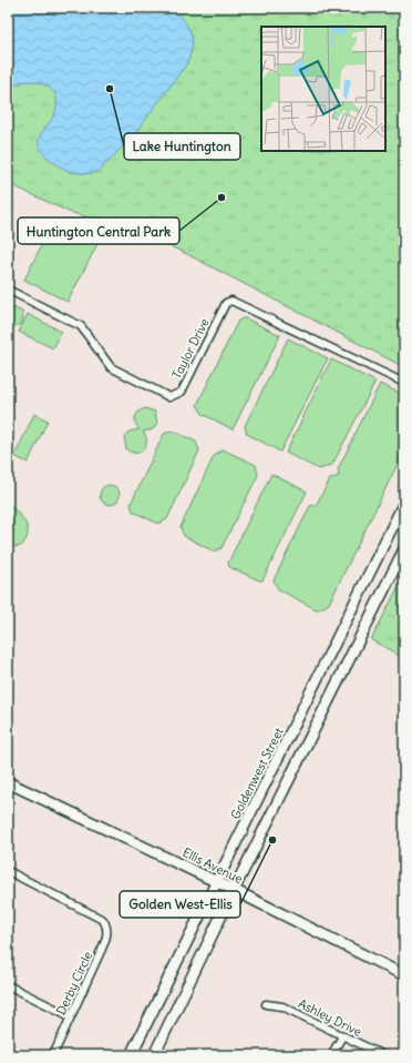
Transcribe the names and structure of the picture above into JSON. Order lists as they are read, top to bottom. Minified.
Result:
{"streets":{"main road":["Goldenwest Street","Ellis Avenue"],"street":["Taylor Drive","Derby Circle","Ashley Drive"]},"crossings":[["Goldenwest Street","Ellis Avenue"]],"places":["Lake Huntington","Huntington Central Park","Golden West-Ellis"]}
